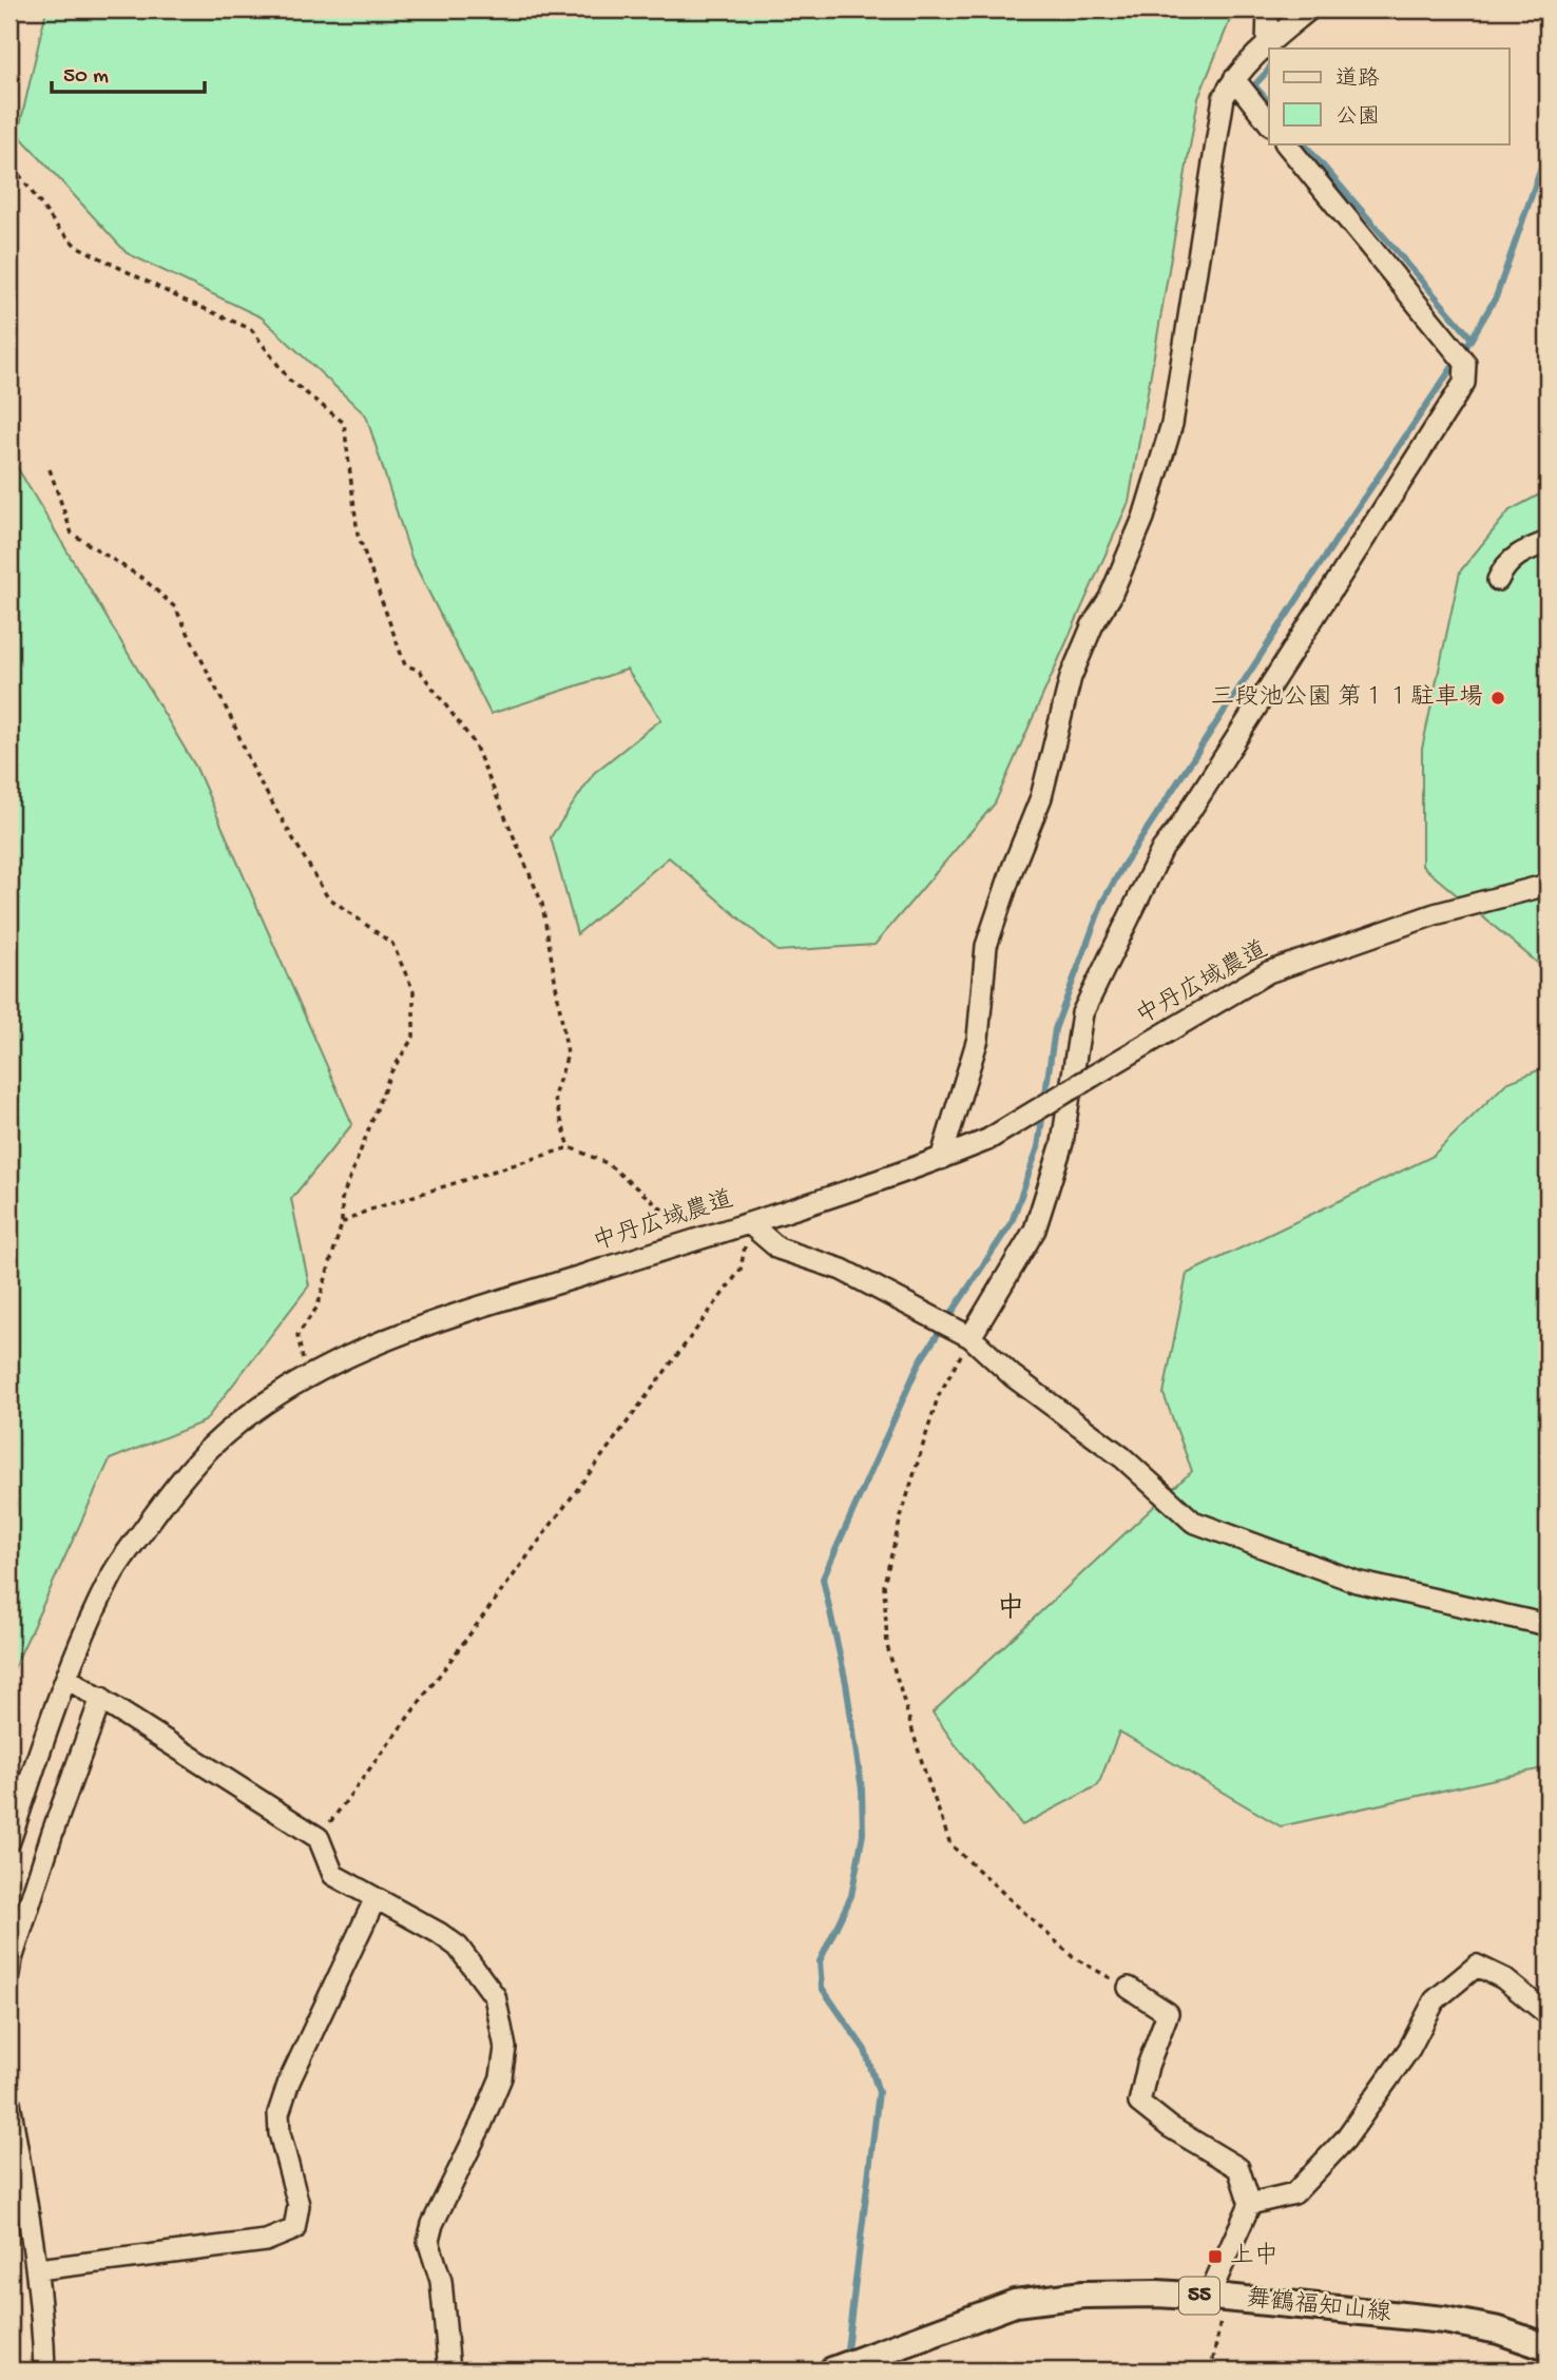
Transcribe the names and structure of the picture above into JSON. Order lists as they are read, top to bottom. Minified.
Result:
{"streets":{"main road":["55","舞鶴福知山線"],"street":["中丹広域農道"]},"districts":["中"],"places":{"other":["三段池公園 第１１駐車場"],"transit":["上中"]},"legend":["道路","公園"],"scale_bar":"50 m"}
